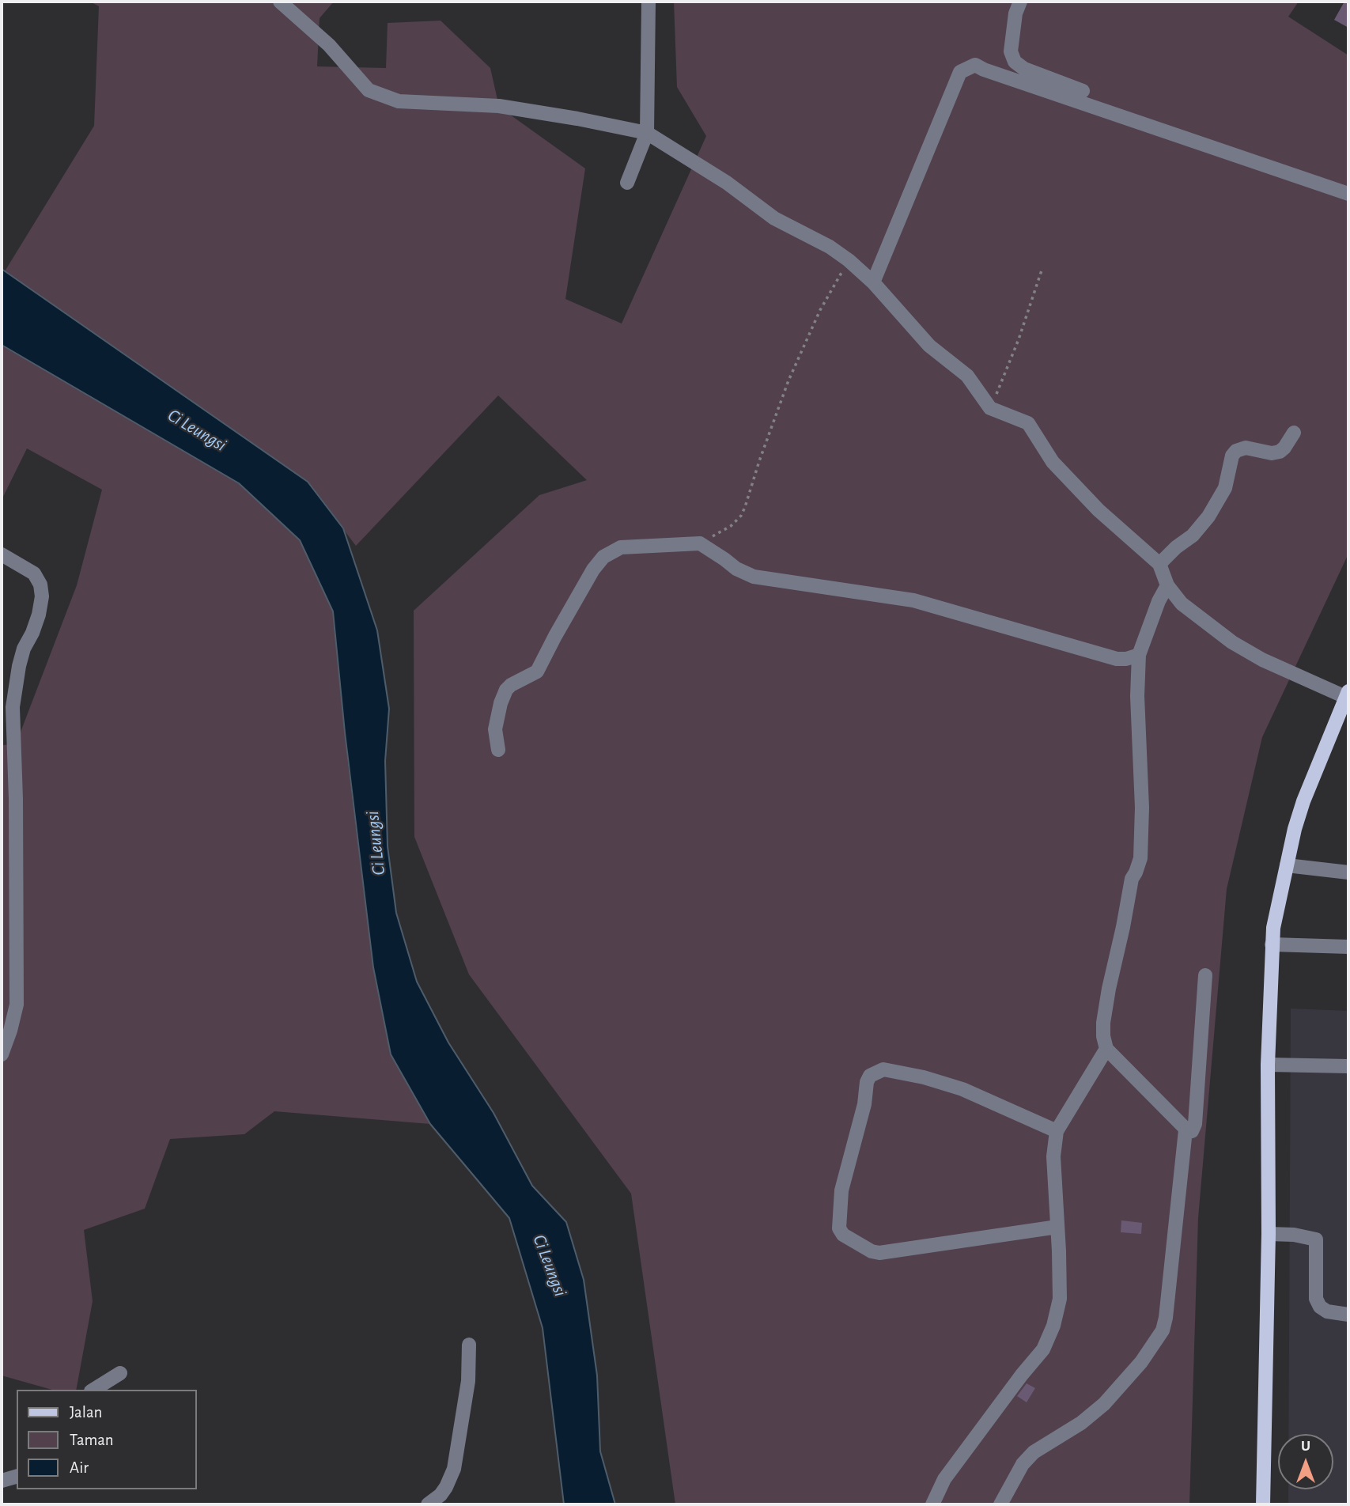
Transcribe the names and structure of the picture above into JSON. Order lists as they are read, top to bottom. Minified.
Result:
{"water":["Ci Leungsi"],"legend":["Jalan","Taman","Air"],"north":"top"}
